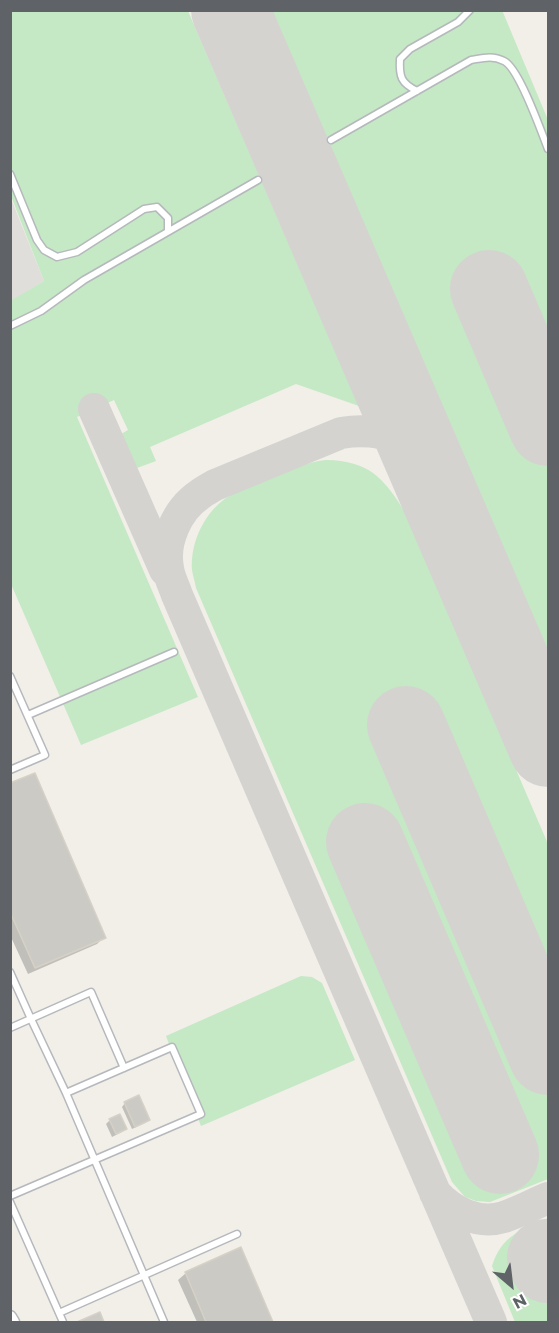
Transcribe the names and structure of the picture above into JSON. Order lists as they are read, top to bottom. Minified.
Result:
{"north":"bottom right"}
